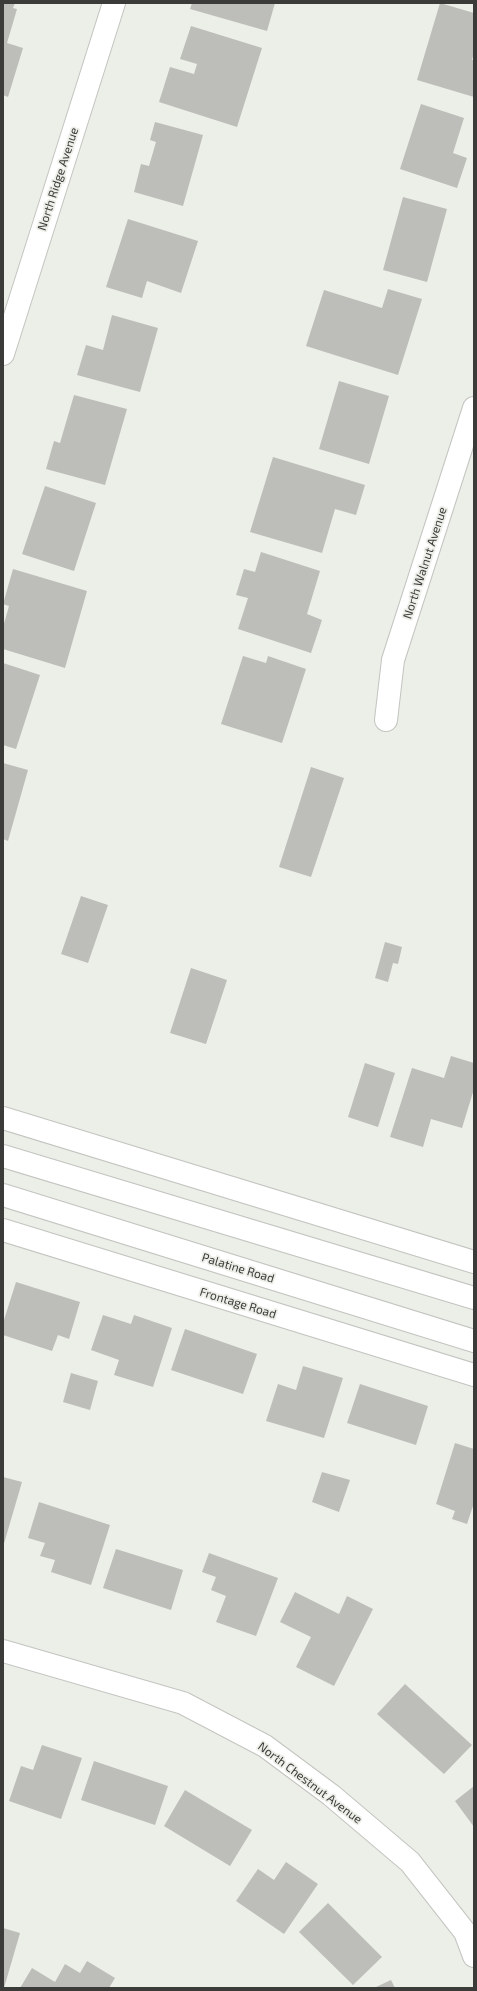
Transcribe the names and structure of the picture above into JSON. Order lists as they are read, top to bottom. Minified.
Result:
{"streets":{"main road":["North Ridge Avenue","North Walnut Avenue","Palatine Road","Frontage Road","North Chestnut Avenue"]}}
